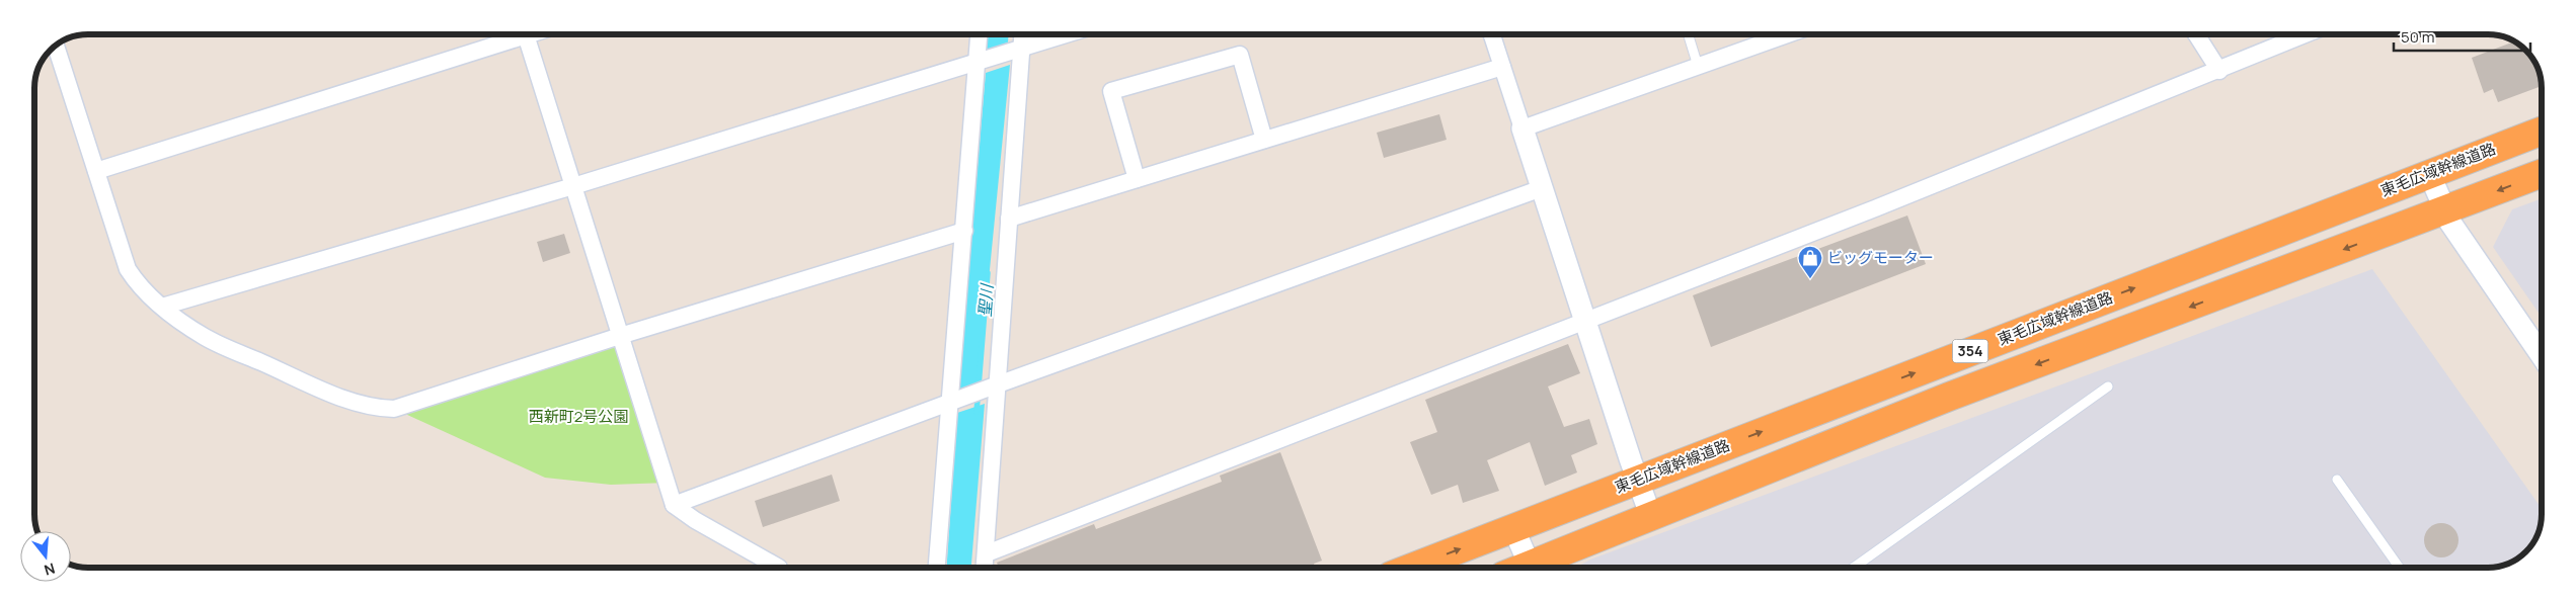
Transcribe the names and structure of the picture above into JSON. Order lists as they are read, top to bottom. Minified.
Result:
{"streets":{"highway":["東毛広域幹線道路","354"]},"water":["聖川"],"parks":["西新町2号公園"],"places":{"shop":["ビッグモーター"]},"scale_bar":"50 m","north":"bottom"}
